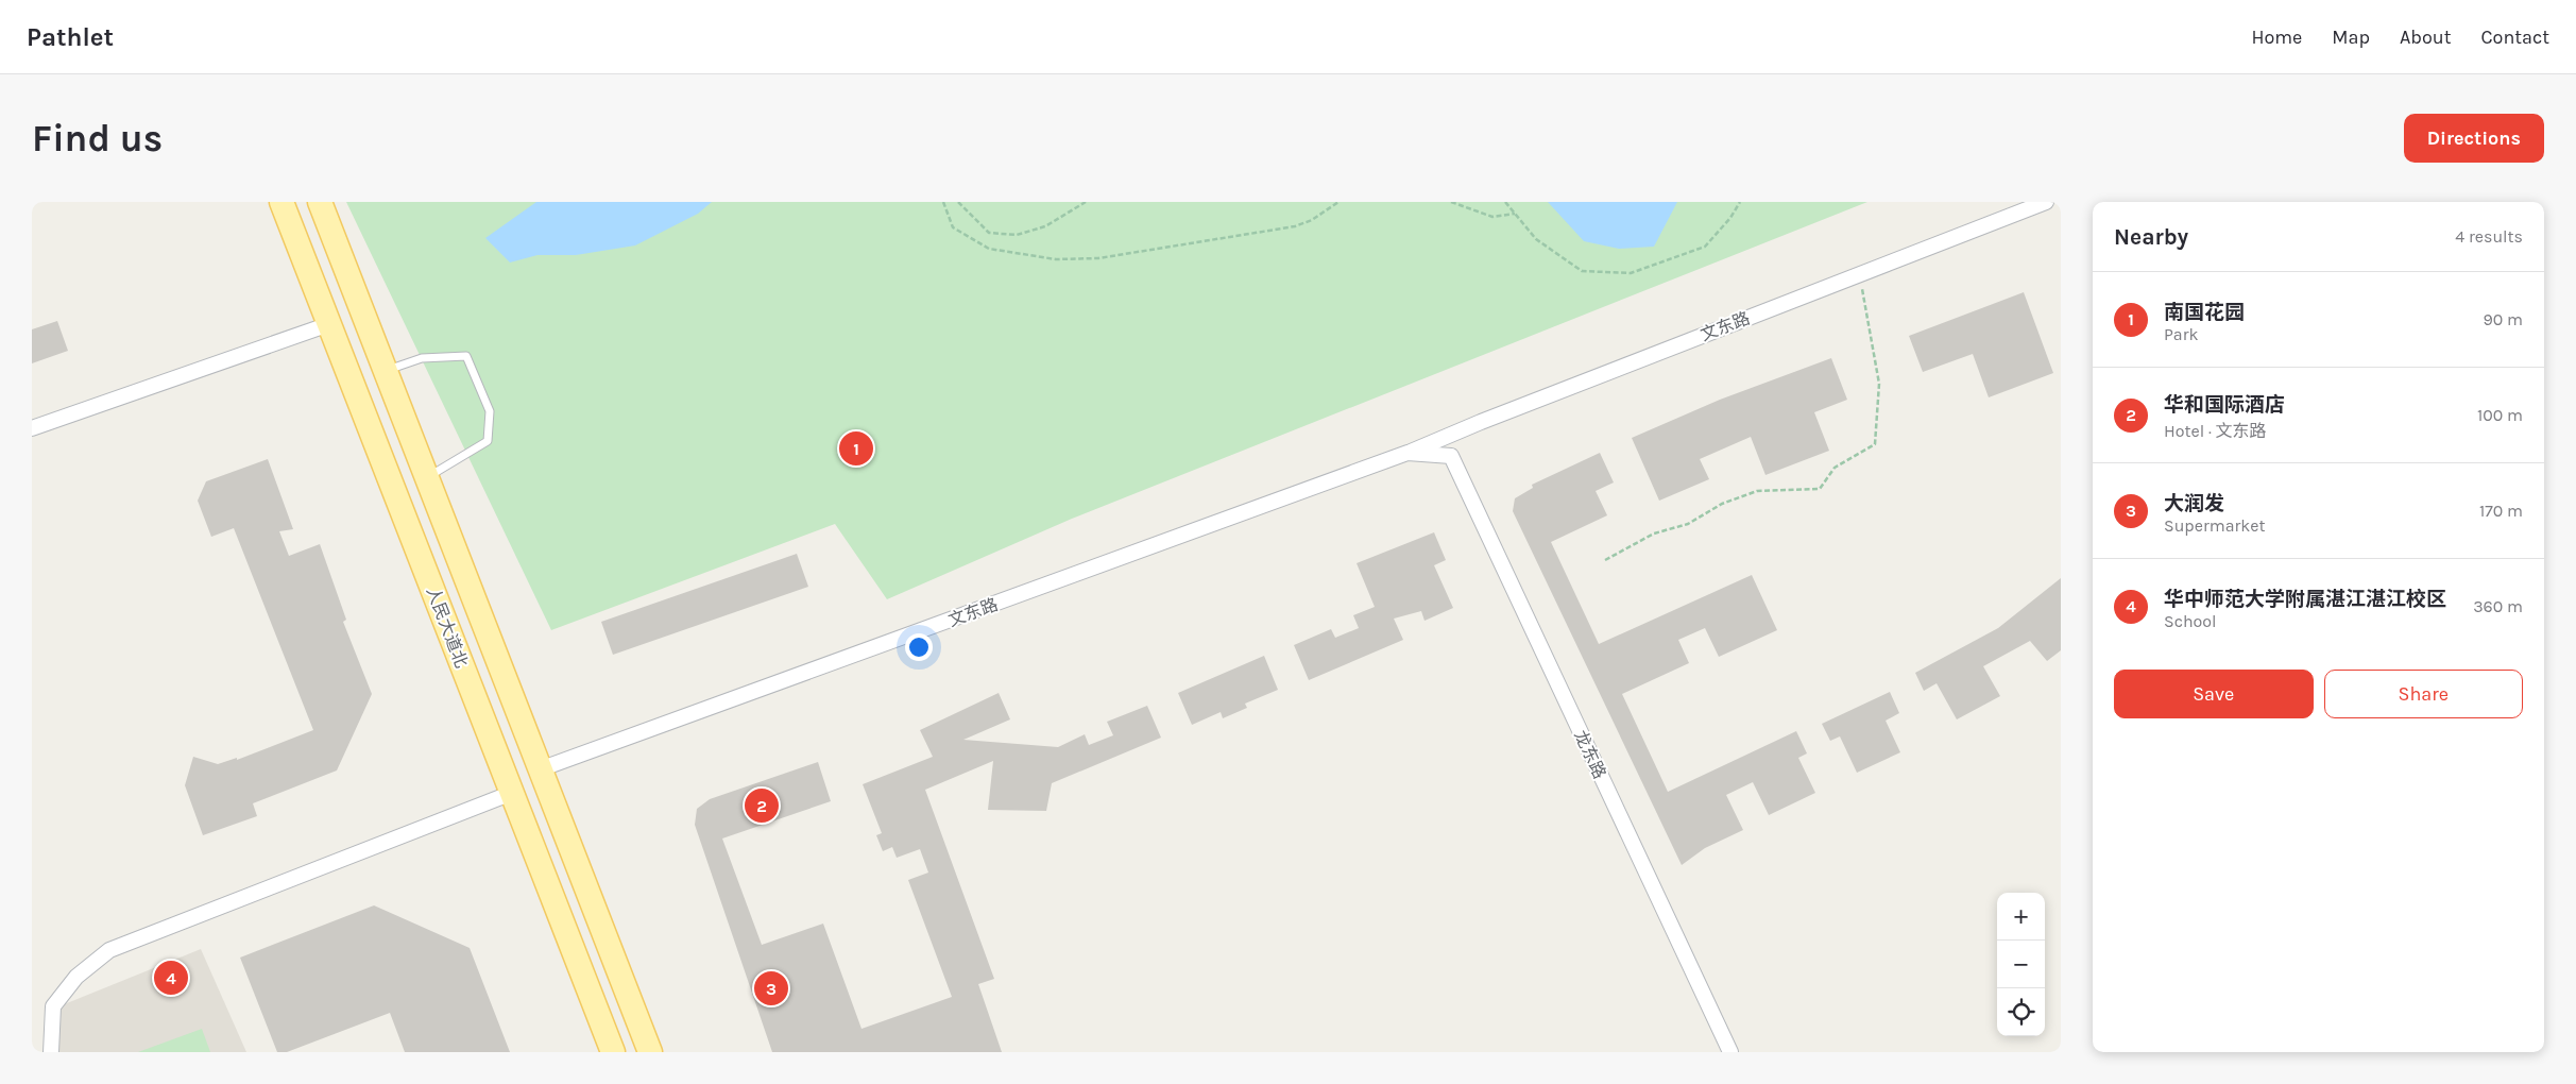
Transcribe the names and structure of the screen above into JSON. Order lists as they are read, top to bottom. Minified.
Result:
{"streets":{"main road":["人民大道北"],"street":["文东路","龙东路"]},"crossings":[["文东路","人民大道北"],["文东路","龙东路"]],"page":{"header":"Pathlet","nav":["Home","Map","About","Contact"],"buttons":["Directions",["Save","Share"]],"title":"Find us","heading":["Nearby","4 results"],"list":[{"mark":"1","name":"南国花园","note":"Park","value":"90 m"},{"mark":"2","name":"华和国际酒店","note":"Hotel · 文东路","value":"100 m"},{"mark":"3","name":"大润发","note":"Supermarket","value":"170 m"},{"mark":"4","name":"华中师范大学附属湛江湛江校区","note":"School","value":"360 m"}],"pins":["1","2","4","3"],"map_buttons":["+","−"]}}
